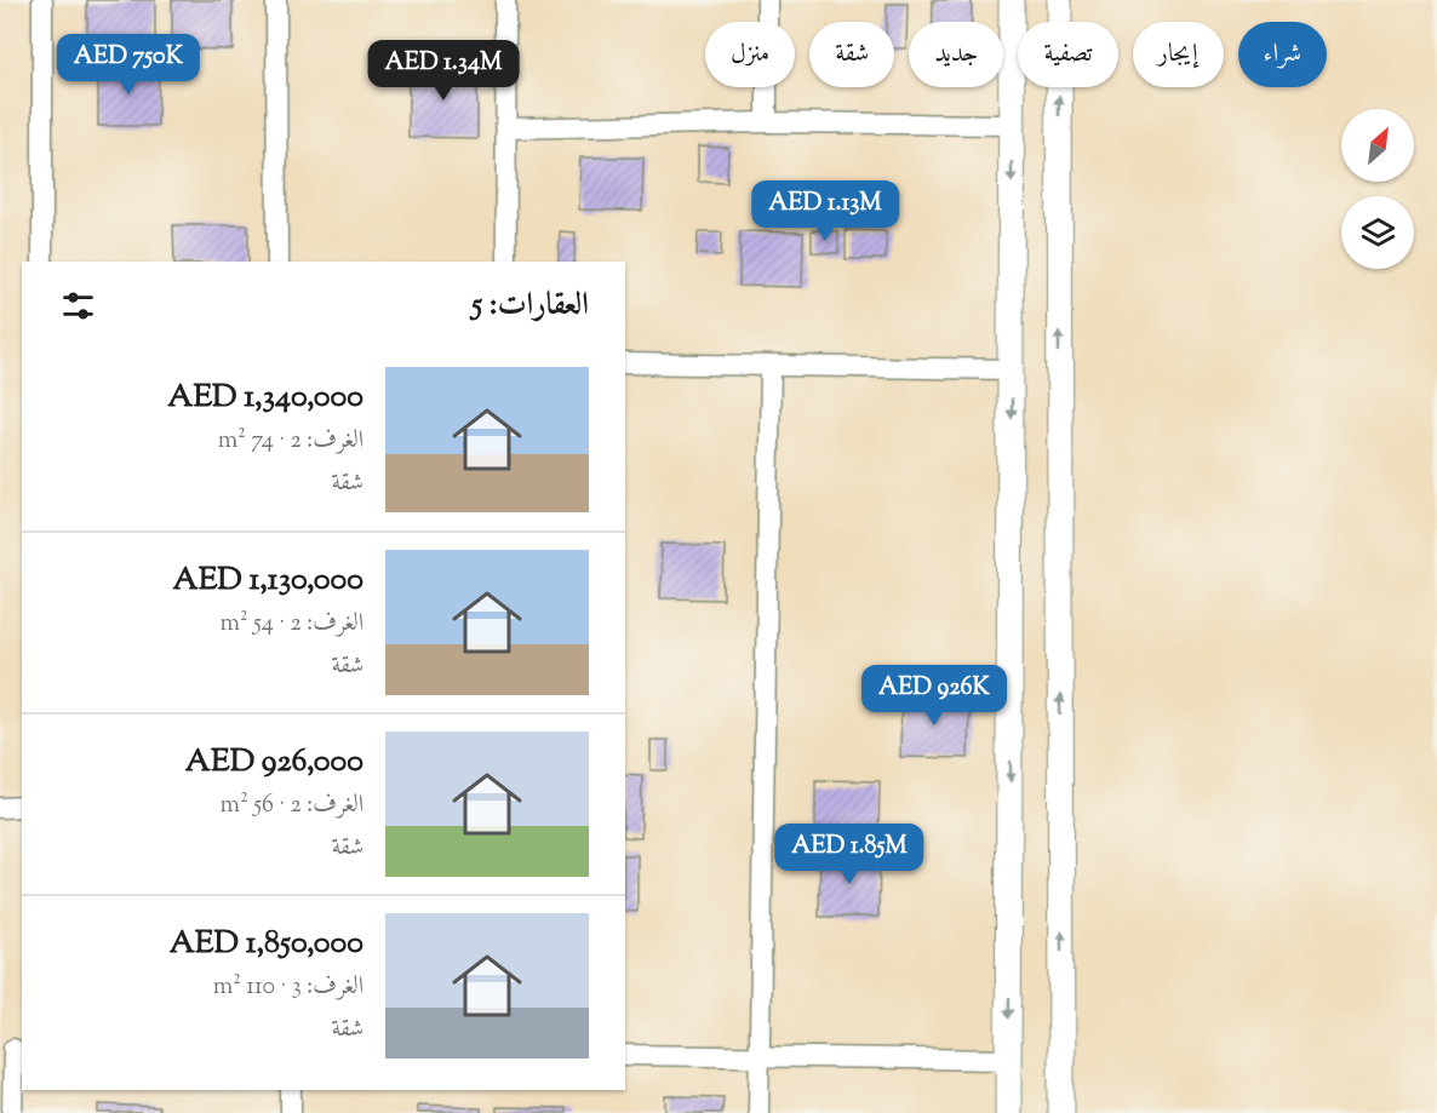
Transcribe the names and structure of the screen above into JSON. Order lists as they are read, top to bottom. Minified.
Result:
{"north":"top right","page":{"chip":["شراء","إيجار","تصفية","جديد","شقة","منزل"],"price":["AED 750K","AED 1.34M","AED 1.13M","AED 926K","AED 1.85M"],"heading":"العقارات: 5","list":[{"name":"AED 1,340,000","note":"الغرف: 2 · 74 m² · شقة"},{"name":"AED 1,130,000","note":"الغرف: 2 · 54 m² · شقة"},{"name":"AED 926,000","note":"الغرف: 2 · 56 m² · شقة"},{"name":"AED 1,850,000","note":"الغرف: 3 · 110 m² · شقة"}]}}
